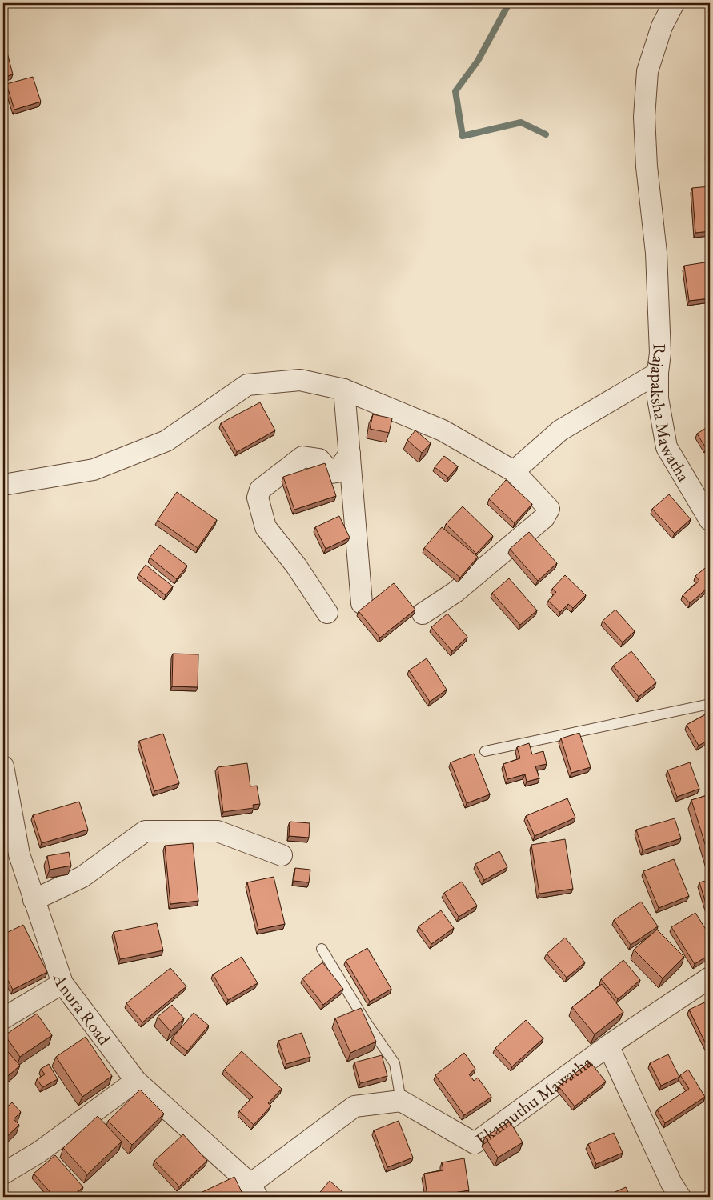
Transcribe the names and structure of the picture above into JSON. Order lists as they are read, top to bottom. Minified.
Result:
{"streets":{"street":["Rajapaksha Mawatha","Anura Road","Ekamuthu Mawatha"]}}
